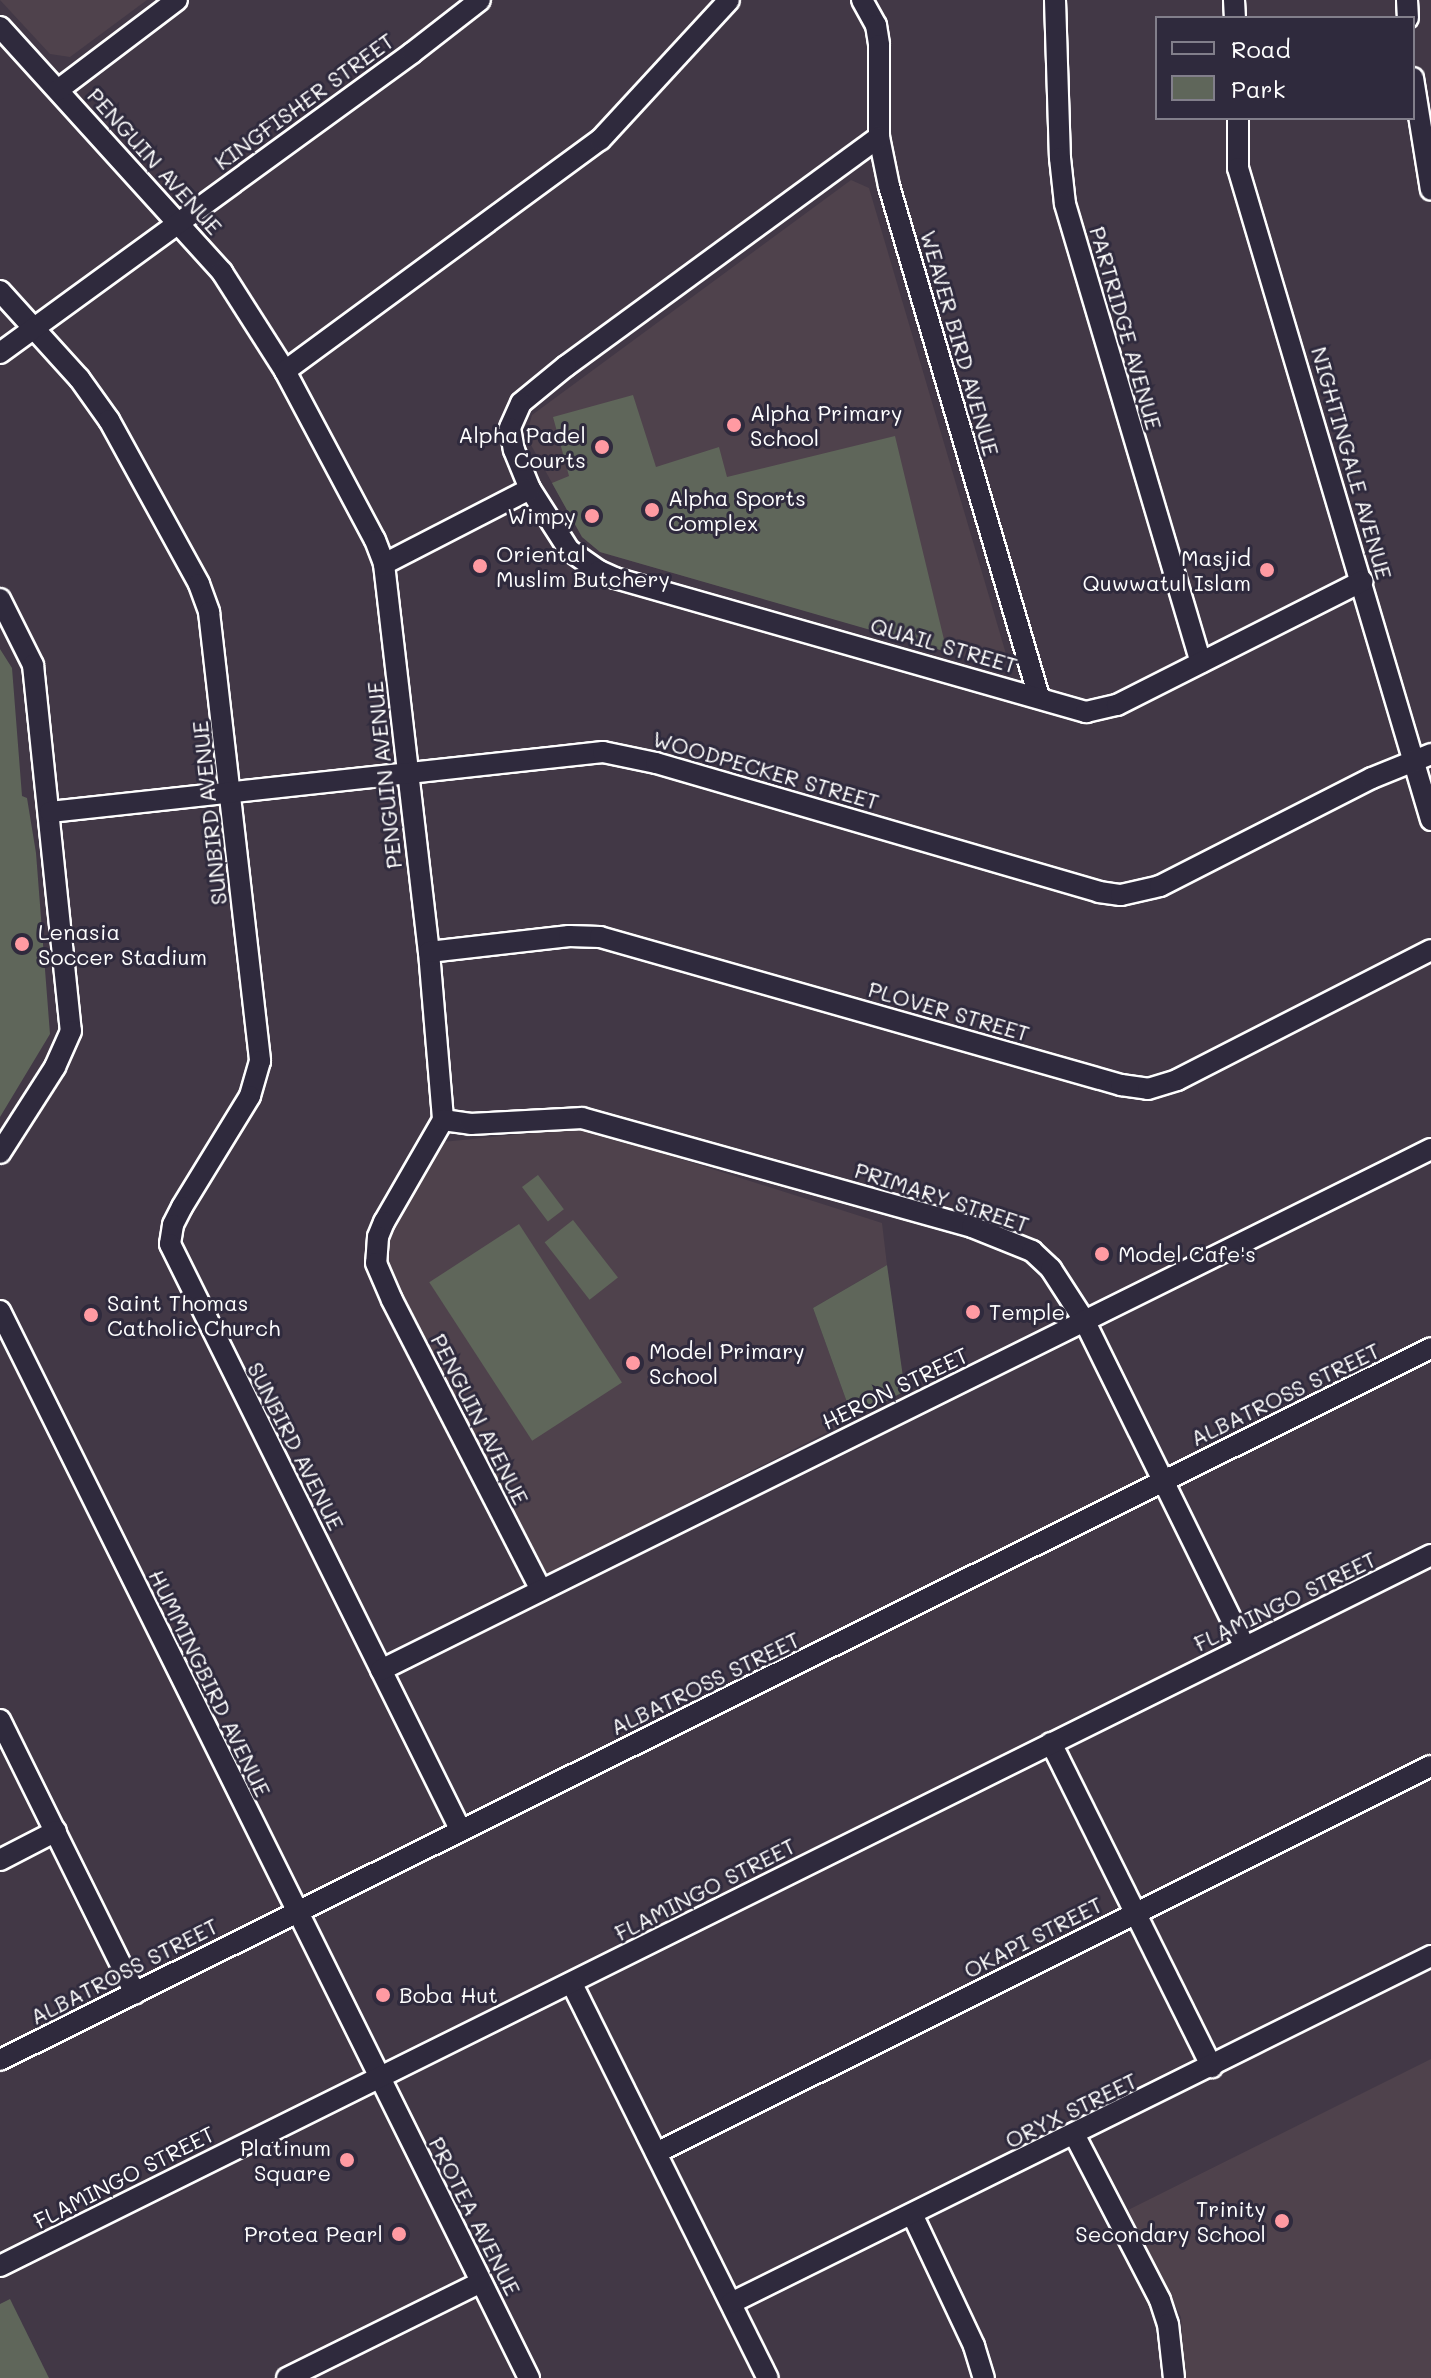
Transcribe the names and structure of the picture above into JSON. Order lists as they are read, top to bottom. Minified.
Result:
{"streets":{"street":["KINGFISHER STREET","PENGUIN AVENUE","PARTRIDGE AVENUE","WEAVER BIRD AVENUE","NIGHTINGALE AVENUE","QUAIL STREET","WOODPECKER STREET","SUNBIRD AVENUE","PLOVER STREET","PRIMARY STREET","HERON STREET","ALBATROSS STREET","FLAMINGO STREET","HUMMINGBIRD AVENUE","OKAPI STREET","ORYX STREET","PROTEA AVENUE"]},"crossings":[["KINGFISHER STREET","PENGUIN AVENUE"],["KINGFISHER STREET","SUNBIRD AVENUE"],["PENGUIN AVENUE","WOODPECKER STREET"],["PENGUIN AVENUE","PLOVER STREET"],["PENGUIN AVENUE","PRIMARY STREET"],["PENGUIN AVENUE","HERON STREET"],["PARTRIDGE AVENUE","QUAIL STREET"],["WEAVER BIRD AVENUE","QUAIL STREET"],["NIGHTINGALE AVENUE","QUAIL STREET"],["NIGHTINGALE AVENUE","WOODPECKER STREET"],["WOODPECKER STREET","SUNBIRD AVENUE"],["SUNBIRD AVENUE","HERON STREET"],["SUNBIRD AVENUE","ALBATROSS STREET"],["PRIMARY STREET","HERON STREET"],["PRIMARY STREET","ALBATROSS STREET"],["PRIMARY STREET","FLAMINGO STREET"],["ALBATROSS STREET","HUMMINGBIRD AVENUE"],["FLAMINGO STREET","HUMMINGBIRD AVENUE"],["FLAMINGO STREET","PROTEA AVENUE"],["HUMMINGBIRD AVENUE","PROTEA AVENUE"]],"places":["Alpha Primary School","Alpha Padel Courts","Alpha Sports Complex","Wimpy","Oriental Muslim Butchery","Masjid Quwwatul Islam","Lenasia Soccer Stadium","Model Cafe's","Temple","Saint Thomas Catholic Church","Model Primary School","Boba Hut","Platinum Square","Trinity Secondary School","Protea Pearl"],"legend":["Road","Park"]}
